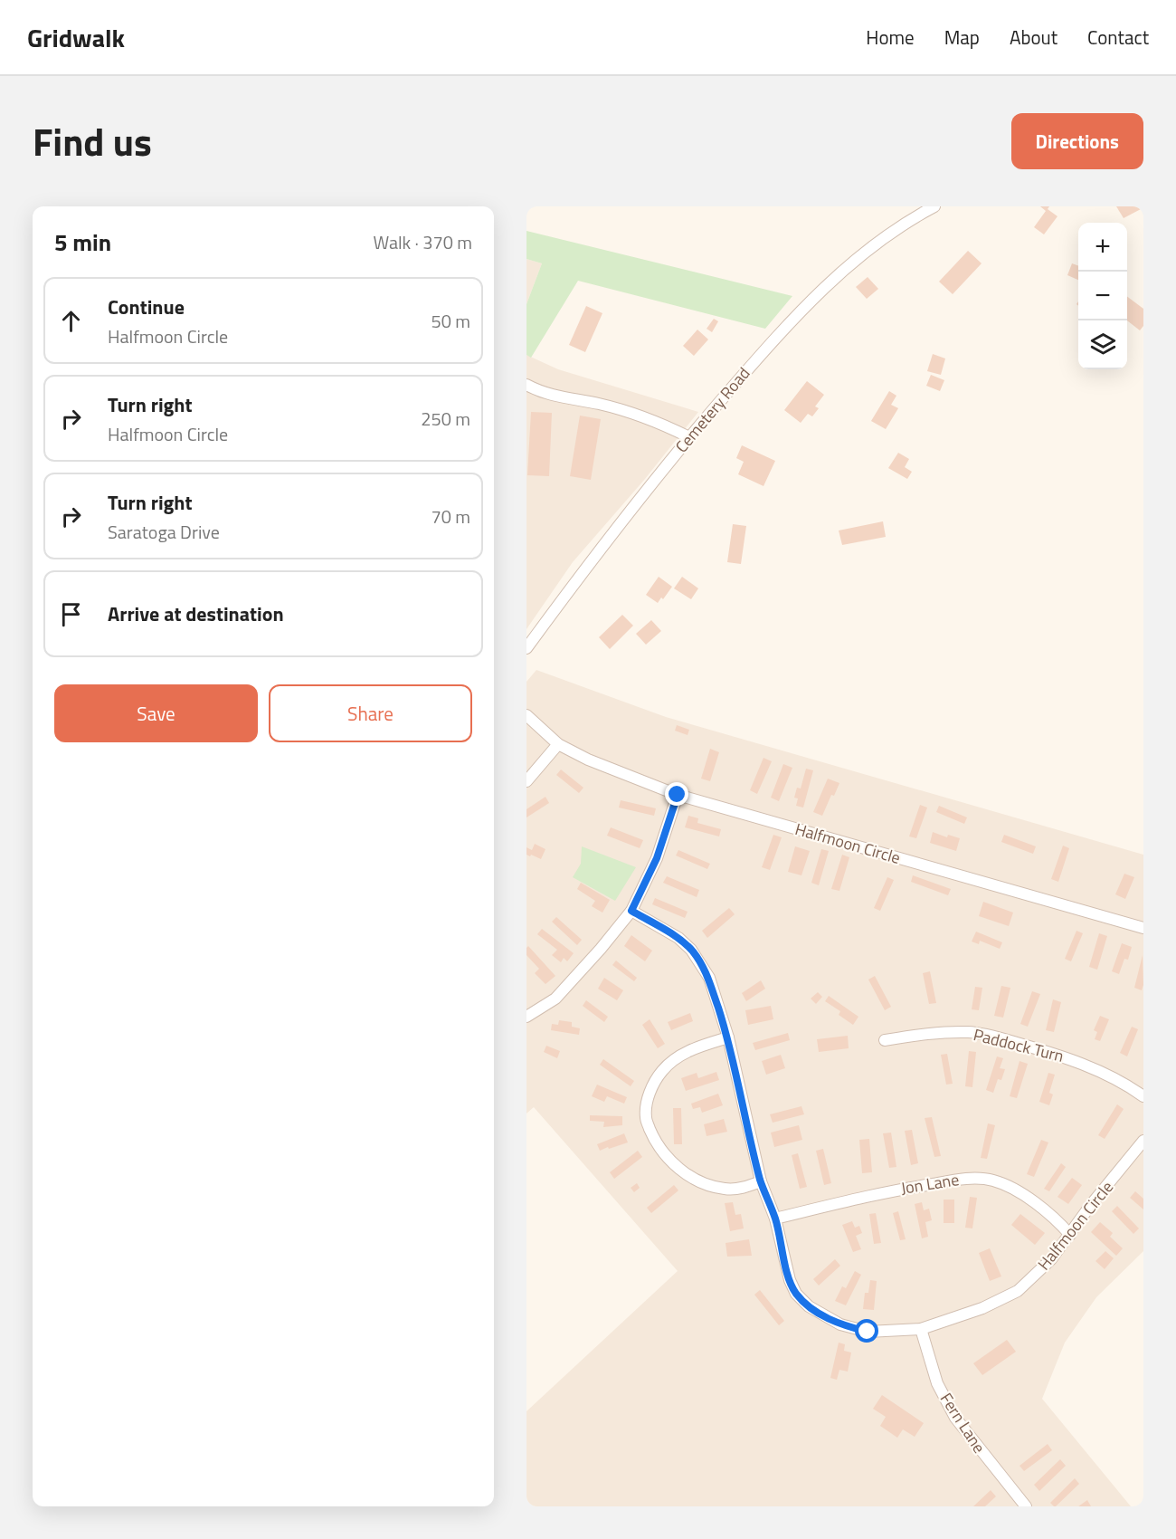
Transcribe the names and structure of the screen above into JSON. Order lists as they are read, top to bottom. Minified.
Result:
{"streets":{"street":["Cemetery Road","Halfmoon Circle","Paddock Turn","Jon Lane","Fern Lane"]},"crossings":[["Halfmoon Circle","Jon Lane"],["Halfmoon Circle","Fern Lane"]],"page":{"header":"Gridwalk","nav":["Home","Map","About","Contact"],"title":"Find us","buttons":["Directions",["Save","Share"]],"heading":["5 min","Walk · 370 m"],"map_buttons":["+","−"],"list":[["Continue","Halfmoon Circle","50 m"],["Turn right","Halfmoon Circle","250 m"],["Turn right","Saratoga Drive","70 m"],"Arrive at destination"]}}
